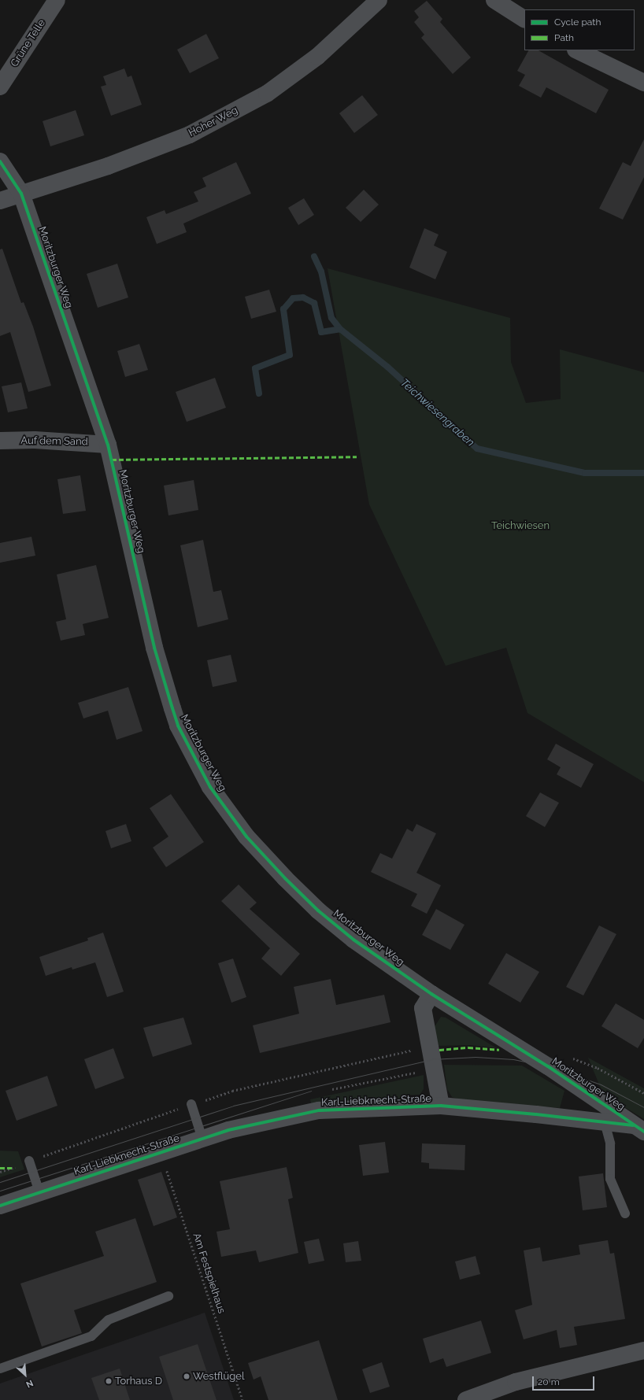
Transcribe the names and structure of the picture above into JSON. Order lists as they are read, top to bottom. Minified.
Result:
{"streets":{"street":["Grüne Telle","Hoher Weg","Moritzburger Weg","Auf dem Sand","Karl-Liebknecht-Straße"],"path":["Am Festspielhaus"]},"crossings":[["Hoher Weg","Moritzburger Weg"],["Moritzburger Weg","Auf dem Sand"],["Moritzburger Weg","Karl-Liebknecht-Straße"],["Karl-Liebknecht-Straße","Am Festspielhaus"]],"water":["Teichwiesengraben"],"parks":["Teichwiesen"],"places":["Westflügel","Torhaus D"],"legend":["Cycle path","Path"],"scale_bar":"20 m","north":"bottom right"}
